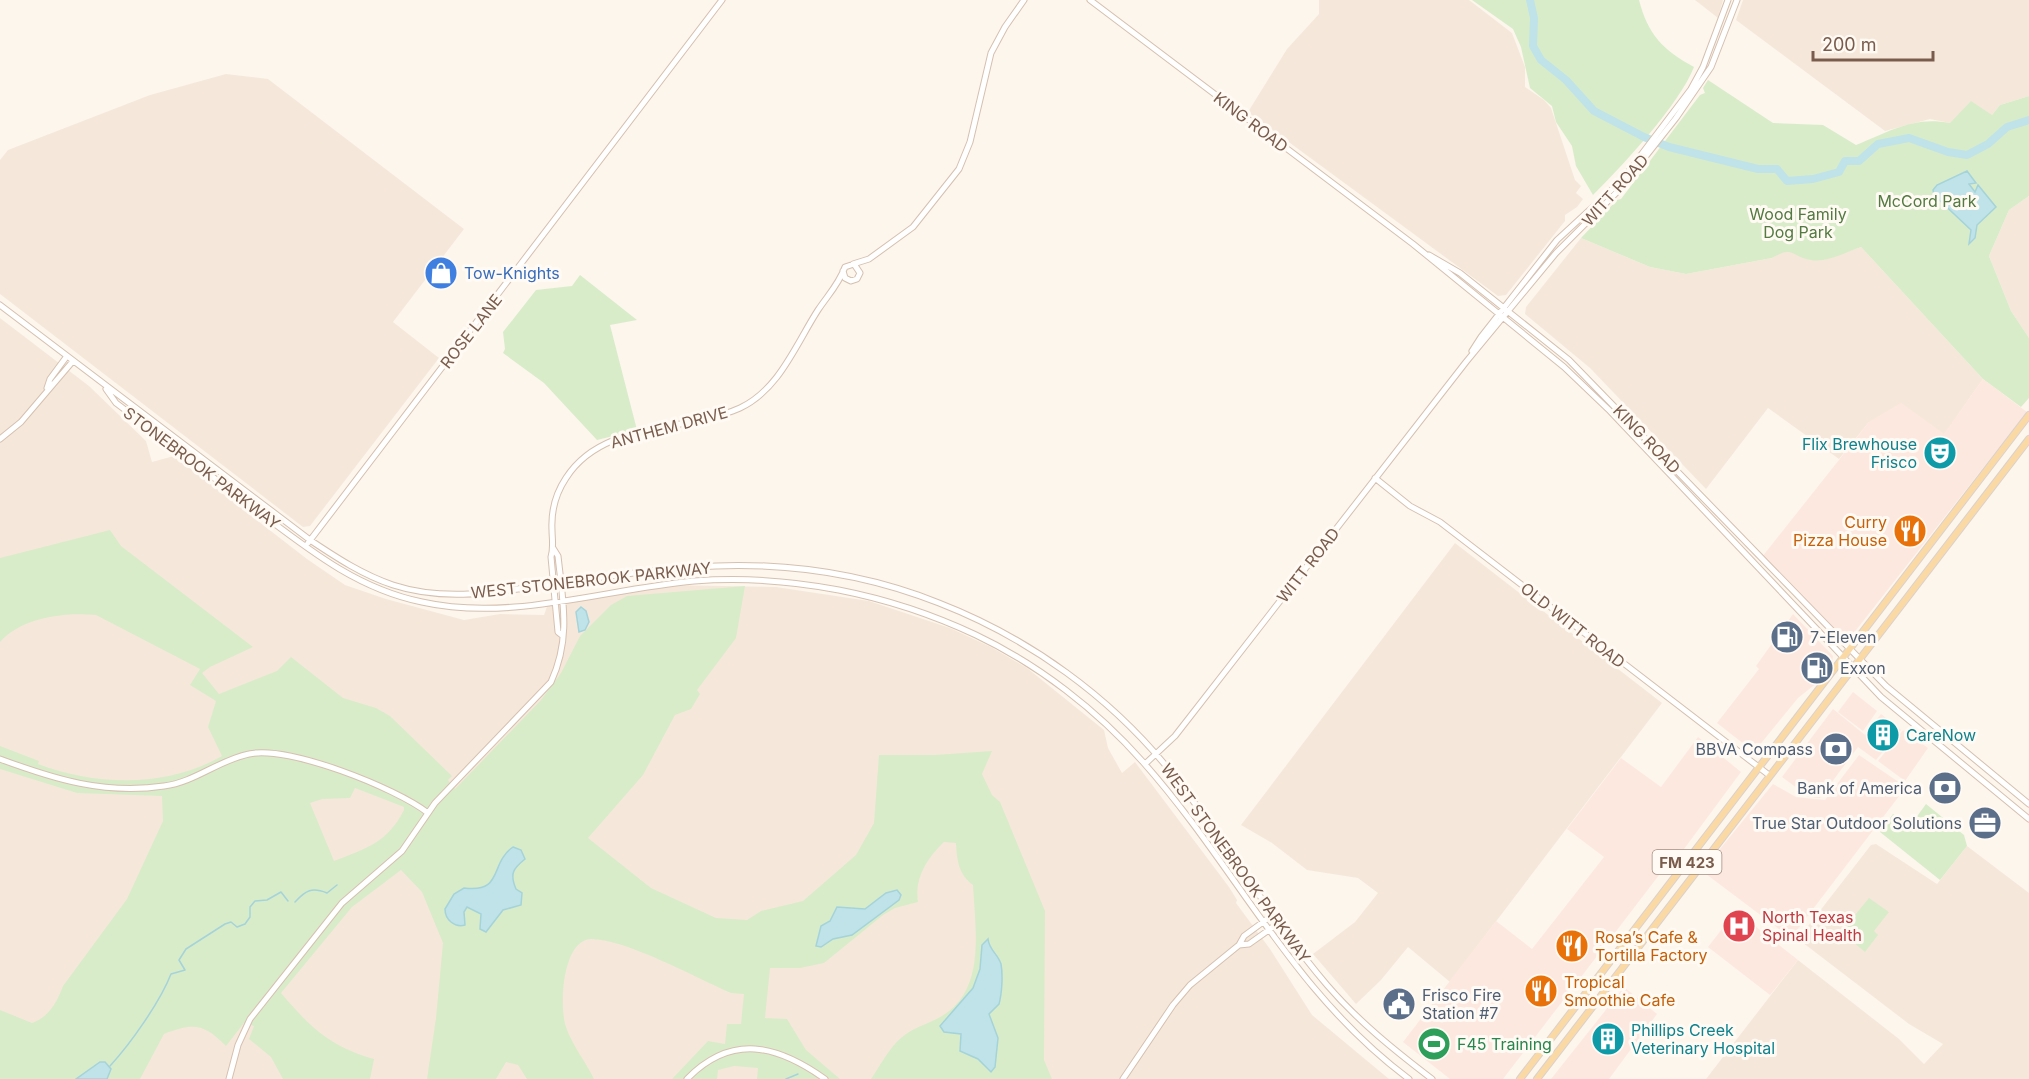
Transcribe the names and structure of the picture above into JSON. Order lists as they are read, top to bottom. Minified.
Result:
{"streets":{"main road":["FM 423"],"street":["KING ROAD","WITT ROAD","ROSE LANE","ANTHEM DRIVE","STONEBROOK PARKWAY","WEST STONEBROOK PARKWAY","OLD WITT ROAD"]},"crossings":[["KING ROAD","WITT ROAD"],["KING ROAD","FM 423"],["WITT ROAD","WEST STONEBROOK PARKWAY"],["WITT ROAD","OLD WITT ROAD"],["ROSE LANE","STONEBROOK PARKWAY"],["ROSE LANE","WEST STONEBROOK PARKWAY"],["ANTHEM DRIVE","WEST STONEBROOK PARKWAY"],["STONEBROOK PARKWAY","WEST STONEBROOK PARKWAY"],["OLD WITT ROAD","FM 423"]],"parks":["McCord Park","Wood Family Dog Park"],"places":{"shop":["Tow-Knights"],"theatre":["Flix Brewhouse Frisco"],"restaurant":["Curry Pizza House","Rosa’s Cafe & Tortilla Factory","Tropical Smoothie Cafe"],"fuel station":["7-Eleven","Exxon"],"building":["CareNow","Phillips Creek Veterinary Hospital"],"bank":["BBVA Compass","Bank of America"],"office":["True Star Outdoor Solutions"],"hospital":["North Texas Spinal Health"],"public building":["Frisco Fire Station #7"],"sports":["F45 Training"]},"scale_bar":"200 m"}
